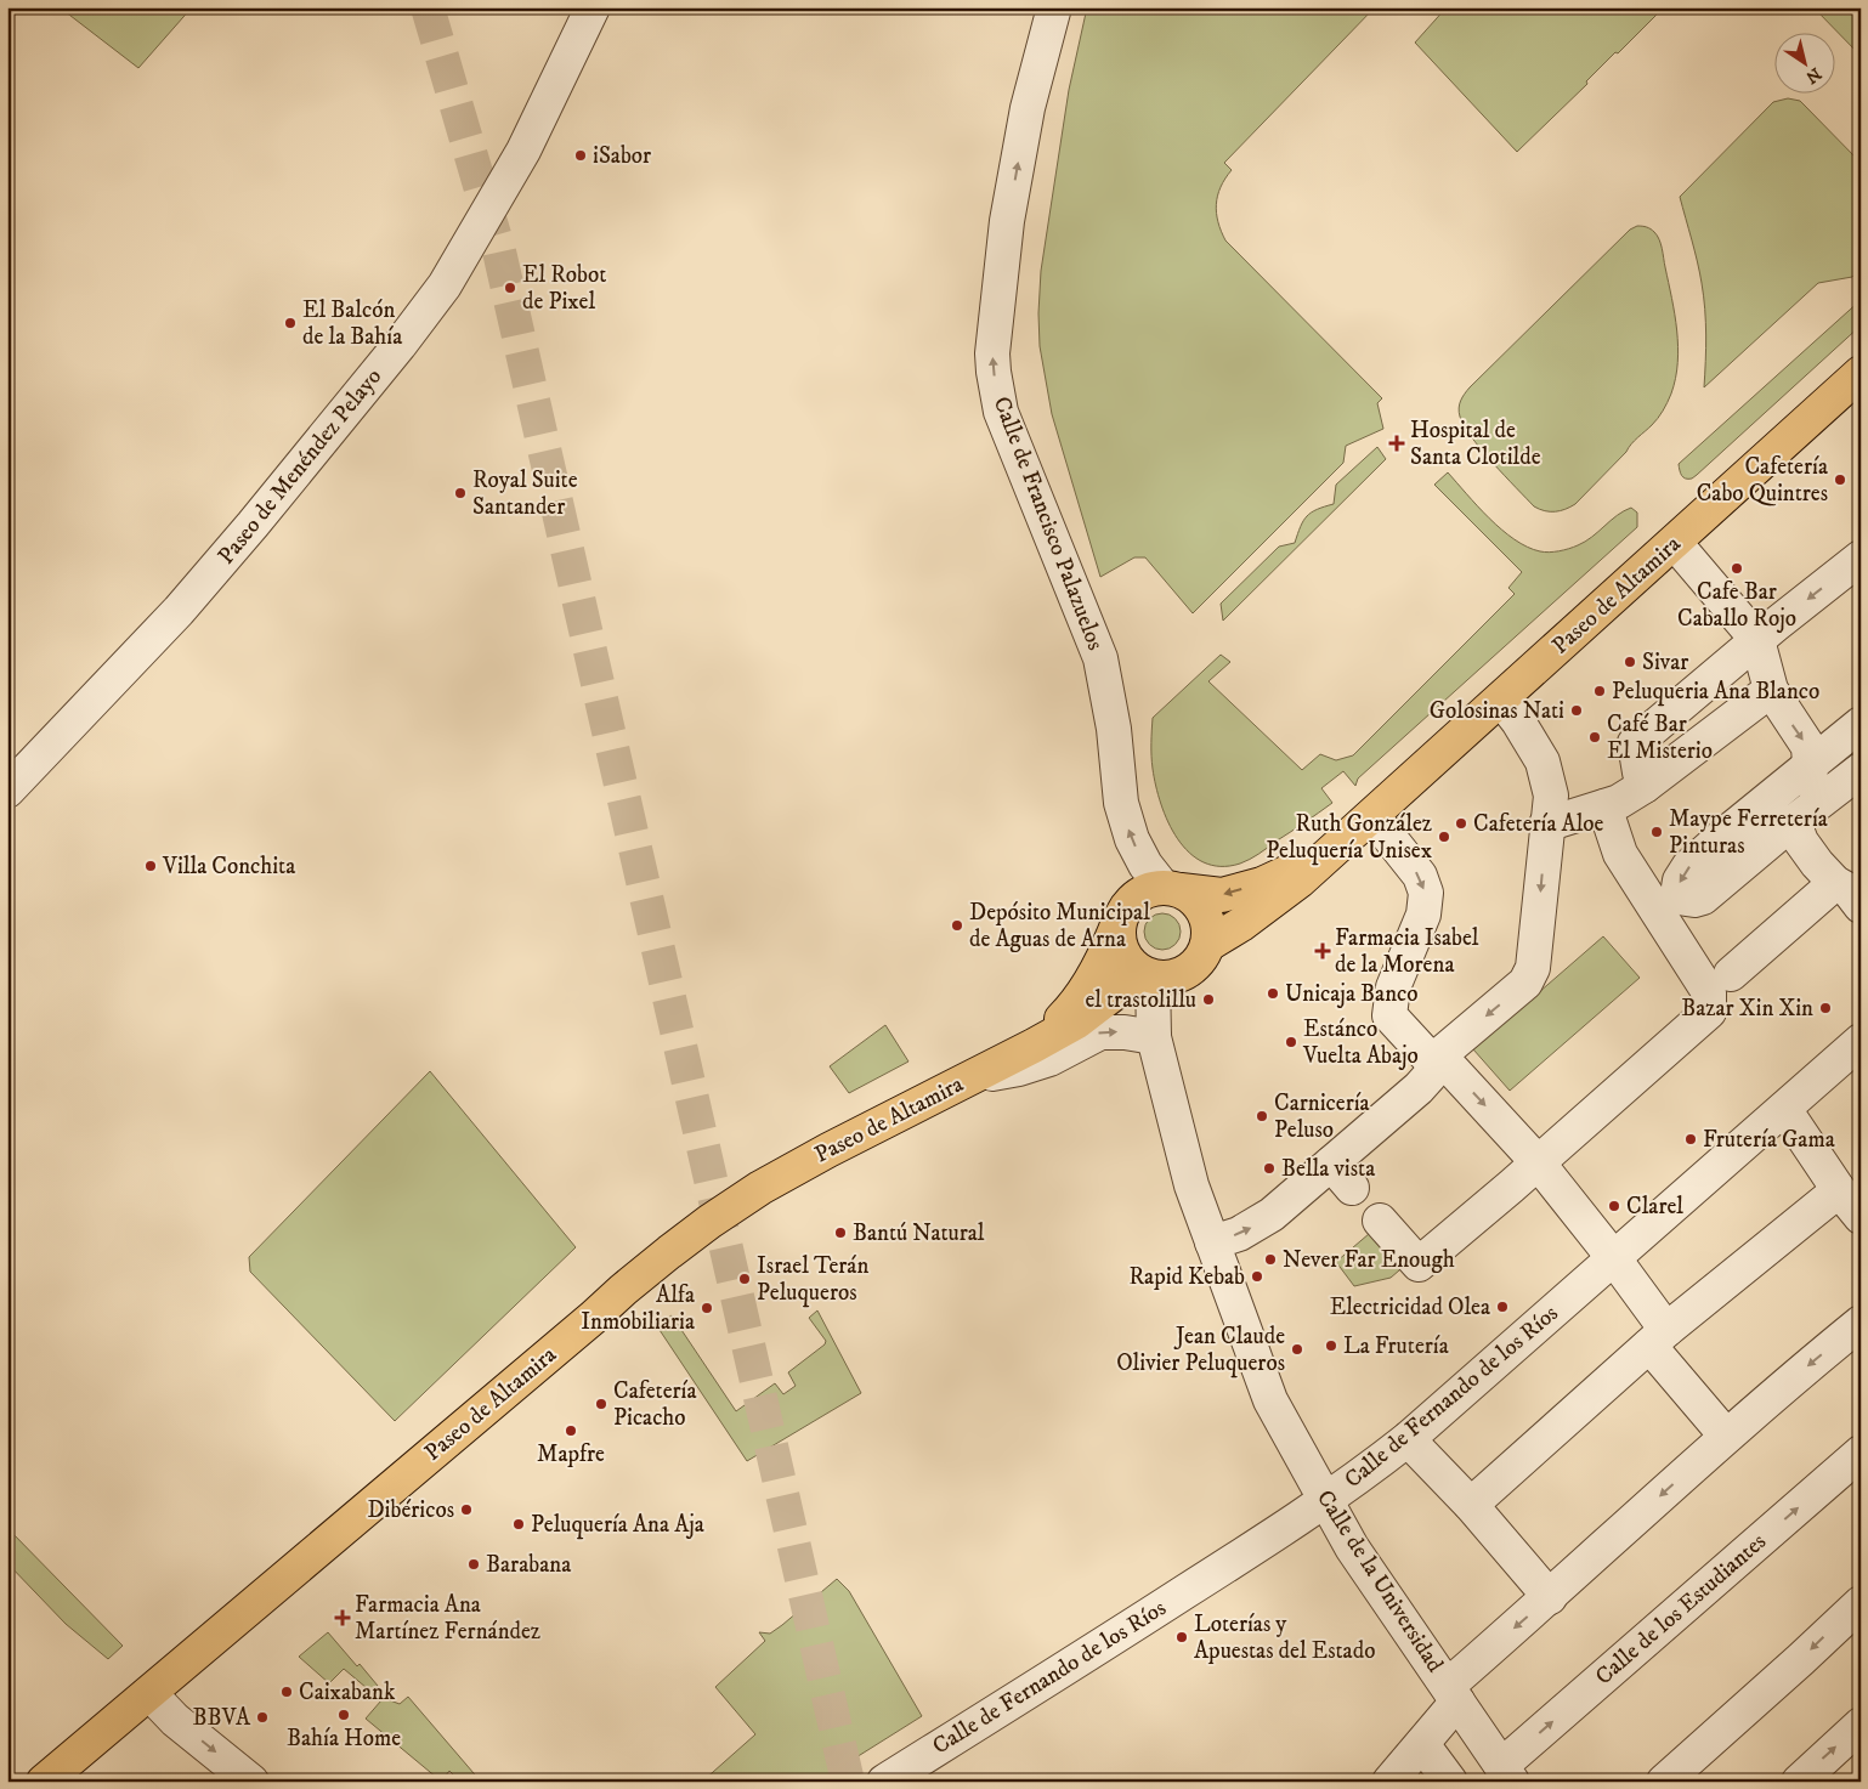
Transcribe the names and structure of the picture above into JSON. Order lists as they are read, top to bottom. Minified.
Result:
{"streets":{"main road":["Paseo de Altamira"],"street":["Paseo de Menéndez Pelayo","Calle de Francisco Palazuelos","Calle de Fernando de los Ríos","Calle de la Universidad","Calle de los Estudiantes"]},"crossings":[["Calle de Francisco Palazuelos","Paseo de Altamira"],["Calle de Francisco Palazuelos","Calle de la Universidad"],["Paseo de Altamira","Calle de la Universidad"],["Calle de Fernando de los Ríos","Calle de la Universidad"],["Calle de la Universidad","Calle de los Estudiantes"]],"one_way":["Calle de Francisco Palazuelos"],"places":{"other":["iSabor","El Robot de Pixel","El Balcón de la Bahía","Cafetería Cabo Quintres","Royal Suite Santander","Cafe Bar Caballo Rojo","Sivar","Peluqueria Ana Blanco","Golosinas Nati","Café Bar El Misterio","Cafetería Aloe","Maype Ferretería Pinturas","Ruth González Peluquería Unisex","Villa Conchita","Depósito Municipal de Aguas de Arna","Unicaja Banco","el trastolillu","Bazar Xin Xin","Estánco Vuelta Abajo","Carnicería Peluso","Frutería Gama","Bella vista","Clarel","Bantú Natural","Never Far Enough","Rapid Kebab","Israel Terán Peluqueros","Electricidad Olea","Alfa Inmobiliaria","La Frutería","Jean Claude Olivier Peluqueros","Cafetería Picacho","Mapfre","Dibéricos","Peluquería Ana Aja","Barabana","Loterías y Apuestas del Estado","Caixabank","Bahía Home","BBVA"],"health":["Hospital de Santa Clotilde","Farmacia Isabel de la Morena","Farmacia Ana Martínez Fernández"]},"north":"bottom right"}
